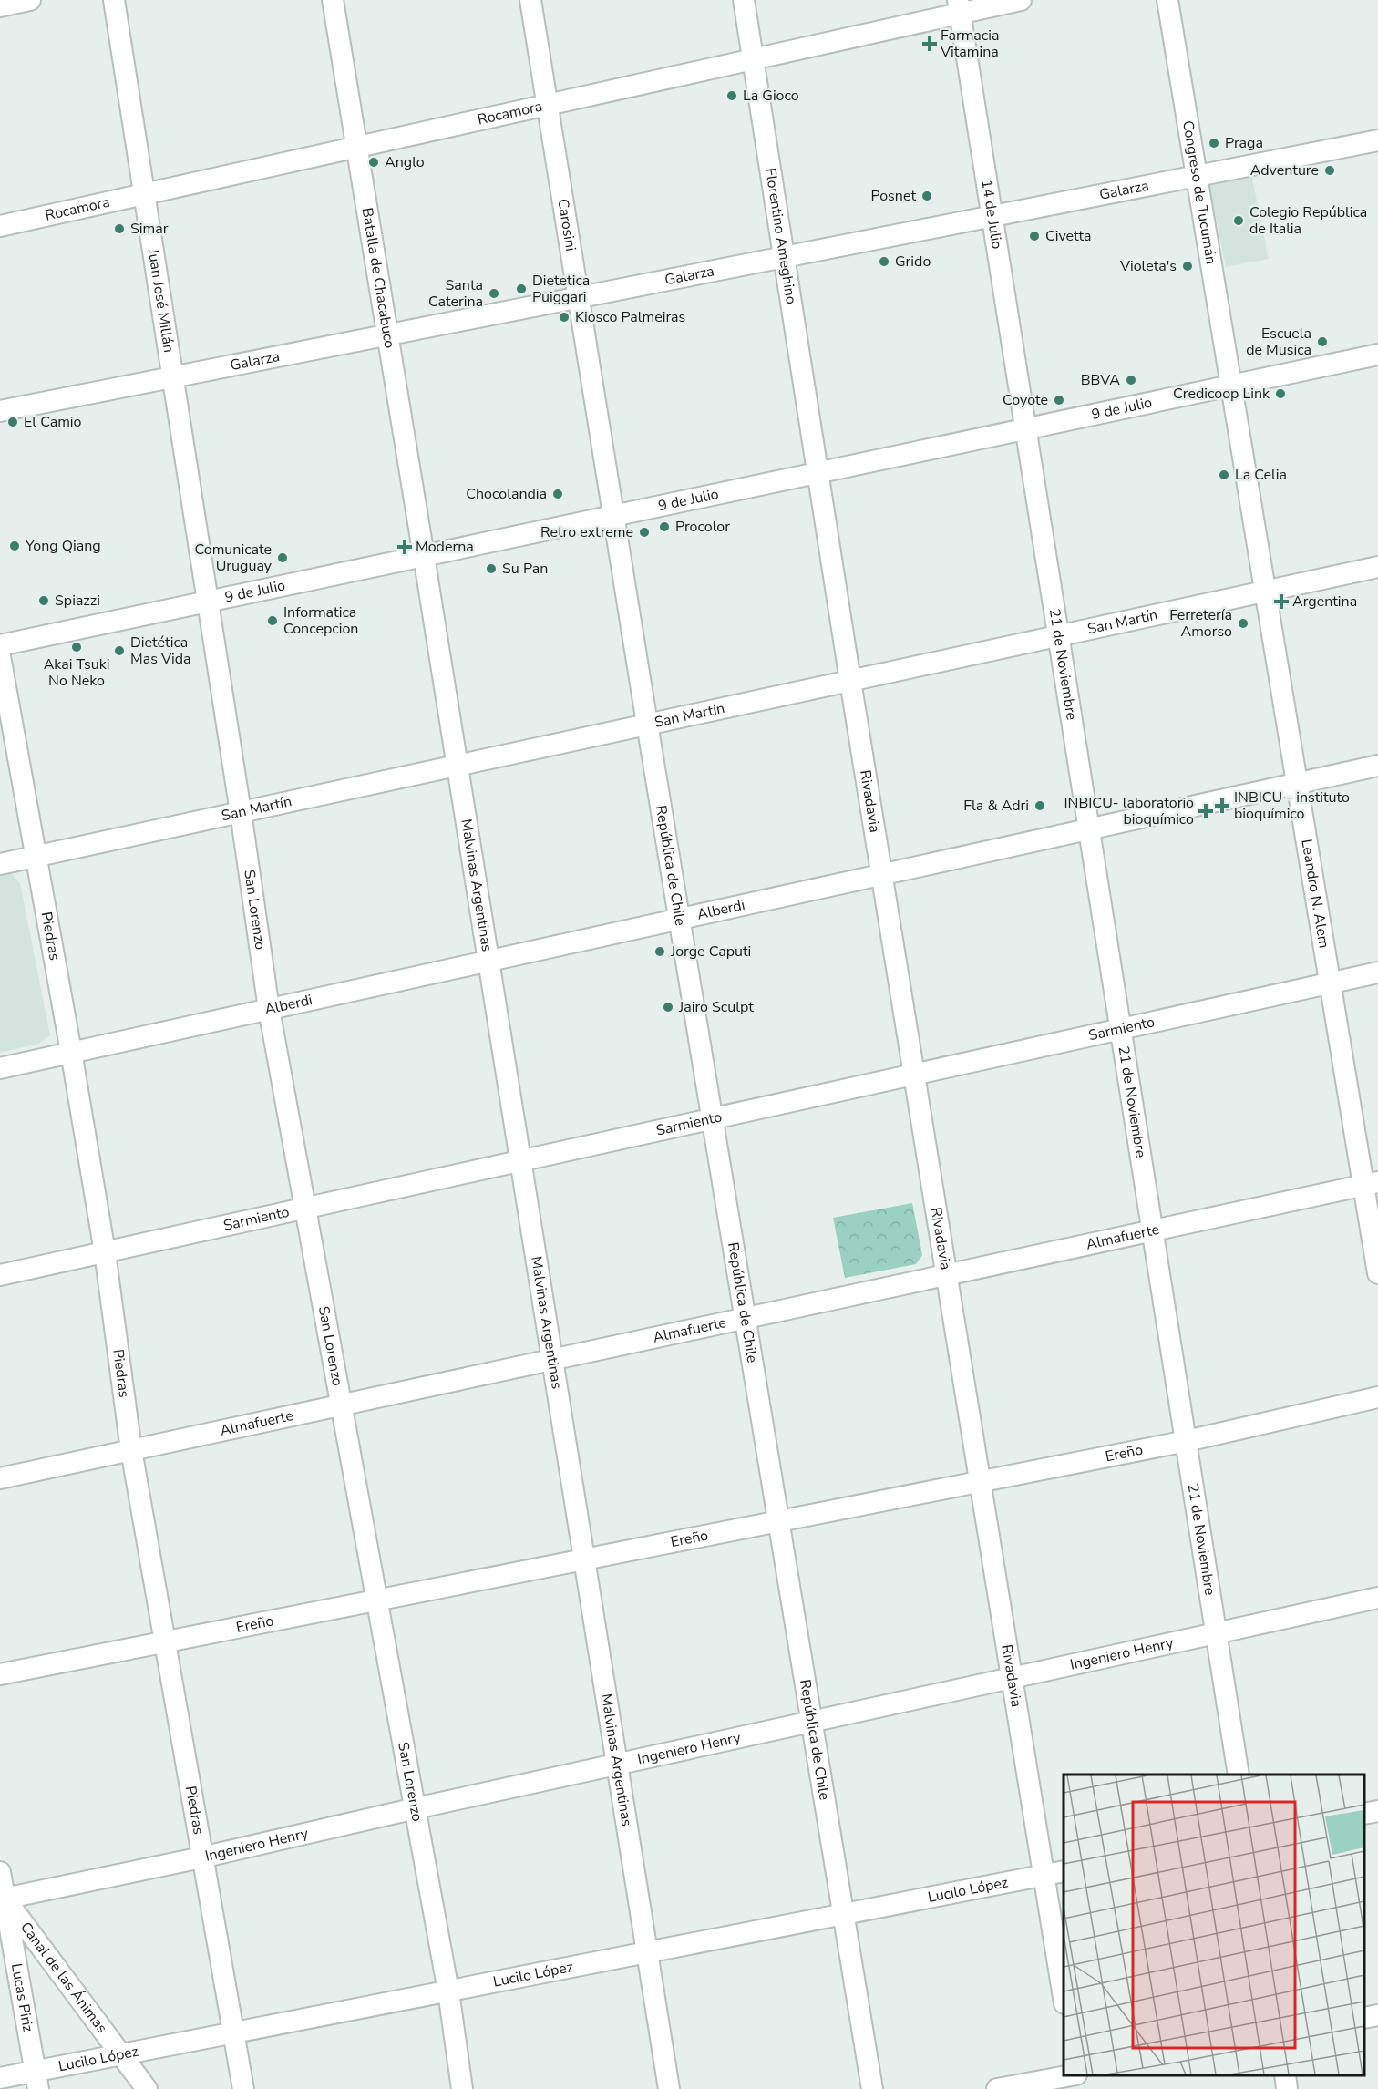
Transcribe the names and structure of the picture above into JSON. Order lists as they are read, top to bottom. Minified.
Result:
{"streets":{"street":["Rocamora","Galarza","Congreso de Tucumán","14 de Julio","Carosini","Florentino Ameghino","Batalla de Chacabuco","Juan José Millán","9 de Julio","San Martín","21 de Noviembre","Rivadavia","República de Chile","Malvinas Argentinas","Leandro N. Alem","San Lorenzo","Alberdi","Piedras","Sarmiento","Almafuerte","Ereño","Ingeniero Henry","Lucilo López","Canal de las Ánimas","Lucas Piriz"]},"crossings":[["Rocamora","14 de Julio"],["Rocamora","Carosini"],["Rocamora","Florentino Ameghino"],["Rocamora","Batalla de Chacabuco"],["Rocamora","Juan José Millán"],["Galarza","Congreso de Tucumán"],["Galarza","14 de Julio"],["Galarza","Carosini"],["Galarza","Florentino Ameghino"],["Galarza","Batalla de Chacabuco"],["Galarza","Juan José Millán"],["Congreso de Tucumán","9 de Julio"],["Congreso de Tucumán","Leandro N. Alem"],["14 de Julio","9 de Julio"],["14 de Julio","21 de Noviembre"],["Carosini","9 de Julio"],["Carosini","República de Chile"],["Florentino Ameghino","9 de Julio"],["Florentino Ameghino","Rivadavia"],["Batalla de Chacabuco","9 de Julio"],["Batalla de Chacabuco","Malvinas Argentinas"],["Juan José Millán","9 de Julio"],["Juan José Millán","San Lorenzo"],["9 de Julio","21 de Noviembre"],["9 de Julio","Rivadavia"],["9 de Julio","República de Chile"],["9 de Julio","Malvinas Argentinas"],["9 de Julio","Leandro N. Alem"],["9 de Julio","San Lorenzo"],["San Martín","21 de Noviembre"],["San Martín","Rivadavia"],["San Martín","República de Chile"],["San Martín","Malvinas Argentinas"],["San Martín","Leandro N. Alem"],["San Martín","San Lorenzo"],["San Martín","Piedras"],["21 de Noviembre","Alberdi"],["21 de Noviembre","Sarmiento"],["21 de Noviembre","Almafuerte"],["21 de Noviembre","Ereño"],["21 de Noviembre","Ingeniero Henry"],["Rivadavia","Alberdi"],["Rivadavia","Sarmiento"],["Rivadavia","Almafuerte"],["Rivadavia","Ereño"],["Rivadavia","Ingeniero Henry"],["Rivadavia","Lucilo López"],["República de Chile","Alberdi"],["República de Chile","Sarmiento"],["República de Chile","Almafuerte"],["República de Chile","Ereño"],["República de Chile","Ingeniero Henry"],["República de Chile","Lucilo López"],["Malvinas Argentinas","Alberdi"],["Malvinas Argentinas","Sarmiento"],["Malvinas Argentinas","Almafuerte"],["Malvinas Argentinas","Ereño"],["Malvinas Argentinas","Ingeniero Henry"],["Malvinas Argentinas","Lucilo López"],["Leandro N. Alem","Alberdi"],["Leandro N. Alem","Sarmiento"],["Leandro N. Alem","Almafuerte"],["San Lorenzo","Alberdi"],["San Lorenzo","Sarmiento"],["San Lorenzo","Almafuerte"],["San Lorenzo","Ereño"],["San Lorenzo","Ingeniero Henry"],["San Lorenzo","Lucilo López"],["Alberdi","Piedras"],["Piedras","Sarmiento"],["Piedras","Almafuerte"],["Piedras","Ereño"],["Piedras","Ingeniero Henry"],["Piedras","Lucilo López"],["Ingeniero Henry","Canal de las Ánimas"],["Ingeniero Henry","Lucas Piriz"],["Lucilo López","Canal de las Ánimas"],["Lucilo López","Lucas Piriz"],["Canal de las Ánimas","Lucas Piriz"]],"places":{"health":["Farmacia Vitamina","Moderna","Argentina","INBICU - instituto bioquímico","INBICU- laboratorio bioquímico"],"other":["La Gioco","Praga","Anglo","Adventure","Posnet","Colegio República de Italia","Simar","Civetta","Grido","Violeta's","Dietetica Puiggari","Santa Caterina","Kiosco Palmeiras","Escuela de Musica","BBVA","Credicoop Link","Coyote","El Camio","La Celia","Chocolandia","Procolor","Retro extreme","Yong Qiang","Comunicate Uruguay","Su Pan","Spiazzi","Informatica Concepcion","Ferretería Amorso","Akai Tsuki No Neko","Dietética Mas Vida","Fla & Adri","Jorge Caputi","Jairo Sculpt"]}}
